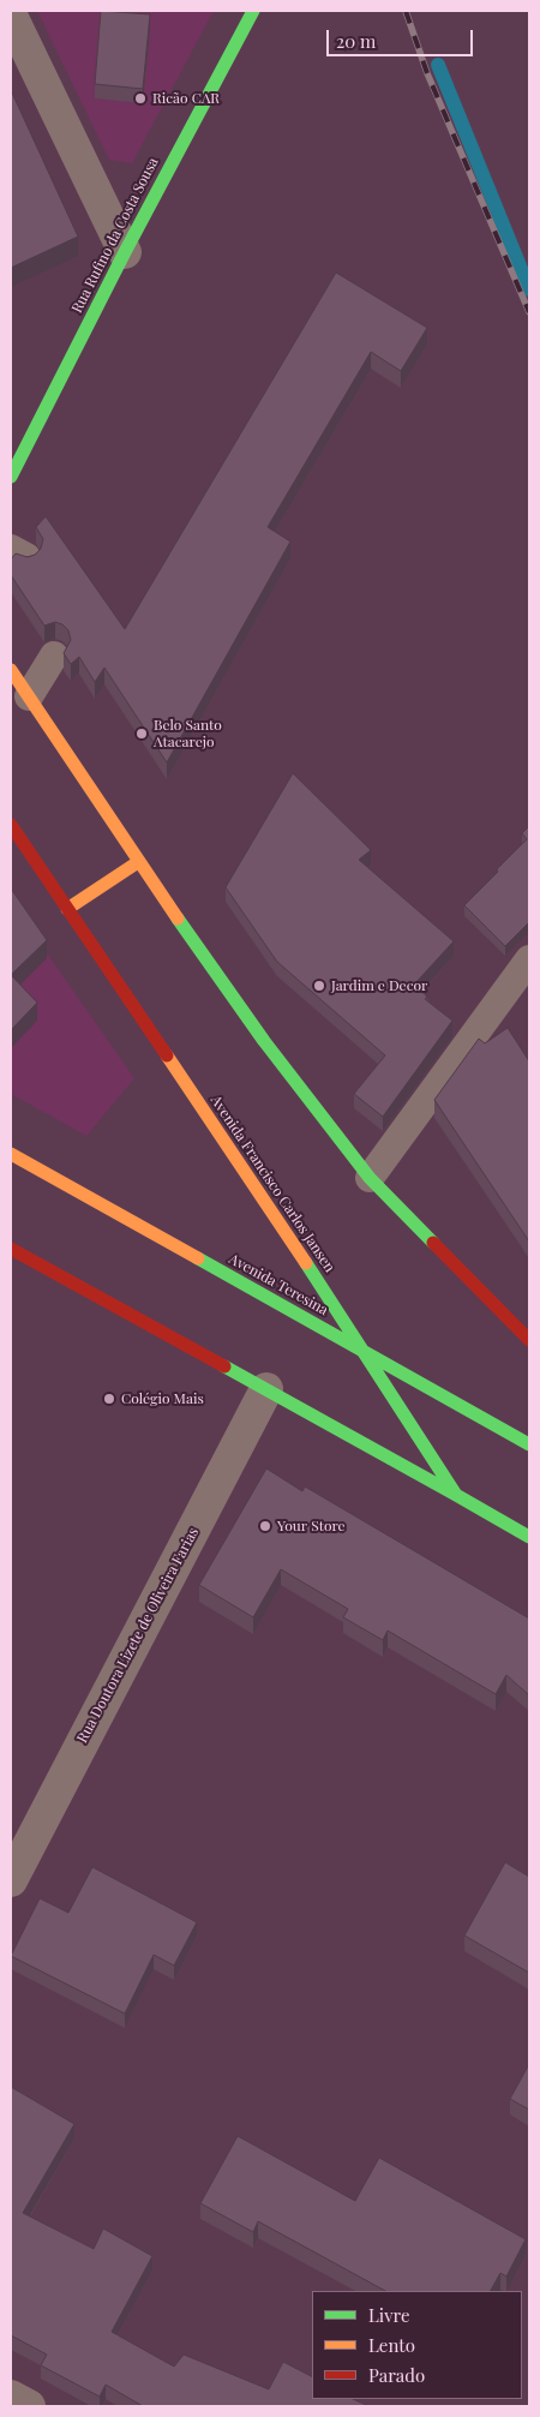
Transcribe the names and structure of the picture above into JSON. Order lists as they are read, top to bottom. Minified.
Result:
{"streets":{"main road":["Rua Rufino da Costa Sousa","Avenida Francisco Carlos Jansen","Avenida Teresina"],"street":["Rua Doutora Lizete de Oliveira Farias"]},"crossings":[["Avenida Francisco Carlos Jansen","Avenida Teresina"]],"places":["Ricão CAR","Belo Santo Atacarejo","Jardim e Decor","Colégio Mais","Your Store"],"legend":["Livre","Lento","Parado"],"scale_bar":"20 m"}
